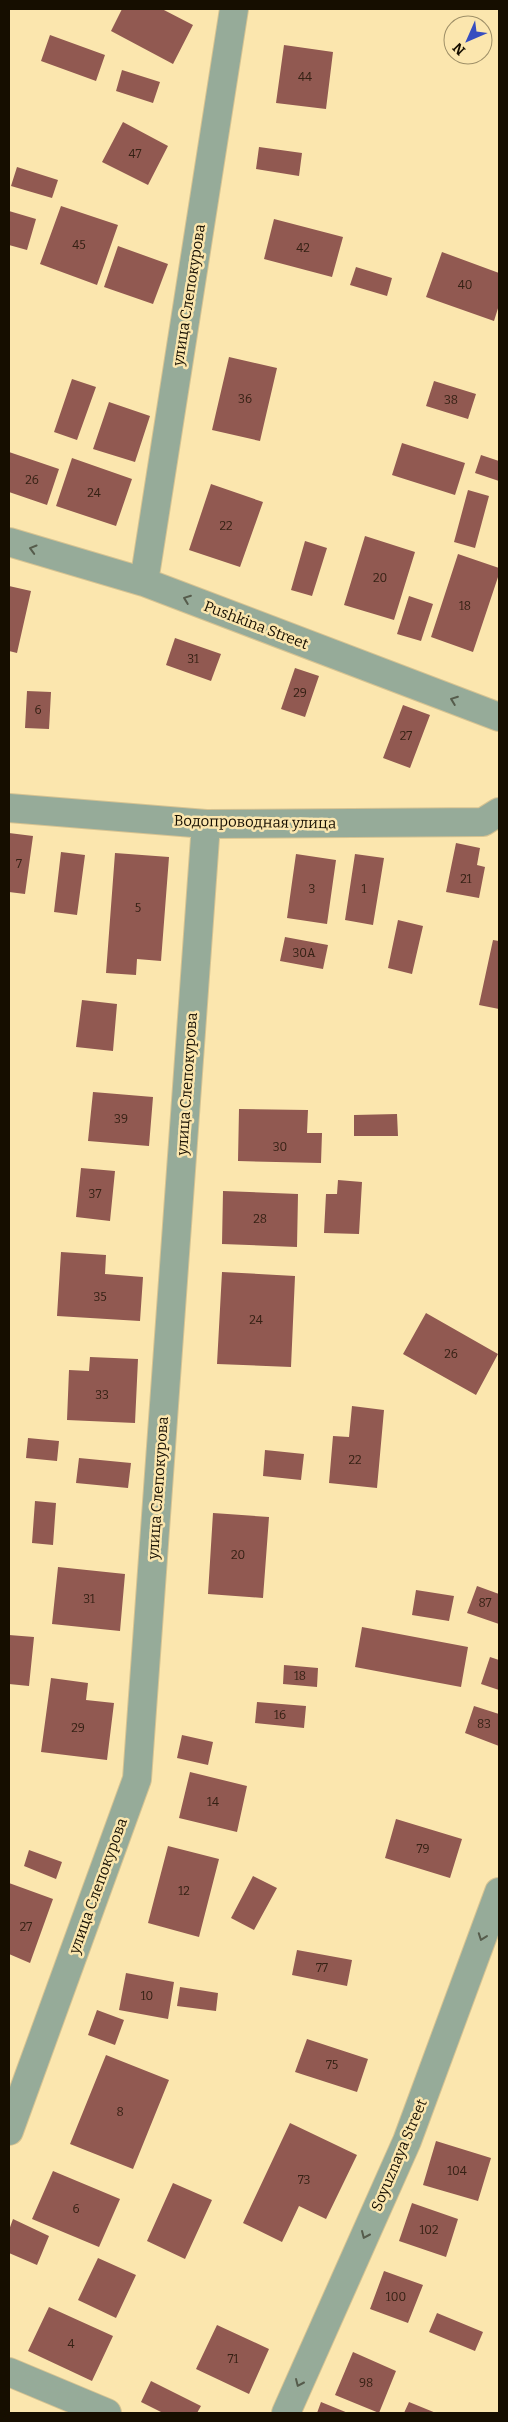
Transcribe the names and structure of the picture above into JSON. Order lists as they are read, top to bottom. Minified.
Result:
{"streets":{"street":["улица Слепокурова","Pushkina Street","Водопроводная улица","Soyuznaya Street"]},"crossings":[["улица Слепокурова","Pushkina Street"],["улица Слепокурова","Водопроводная улица"]],"one_way":["Pushkina Street","Soyuznaya Street"],"house_numbers":["44","47","45","42","40","36","38","26","24","22","20","18","31","29","6","27","7","21","3","1","5","30А","39","30","37","28","35","24","26","33","22","20","31","87","18","16","83","29","14","79","12","27","77","10","75","8","104","73","6","102","100","4","71","98"],"north":"bottom left"}
